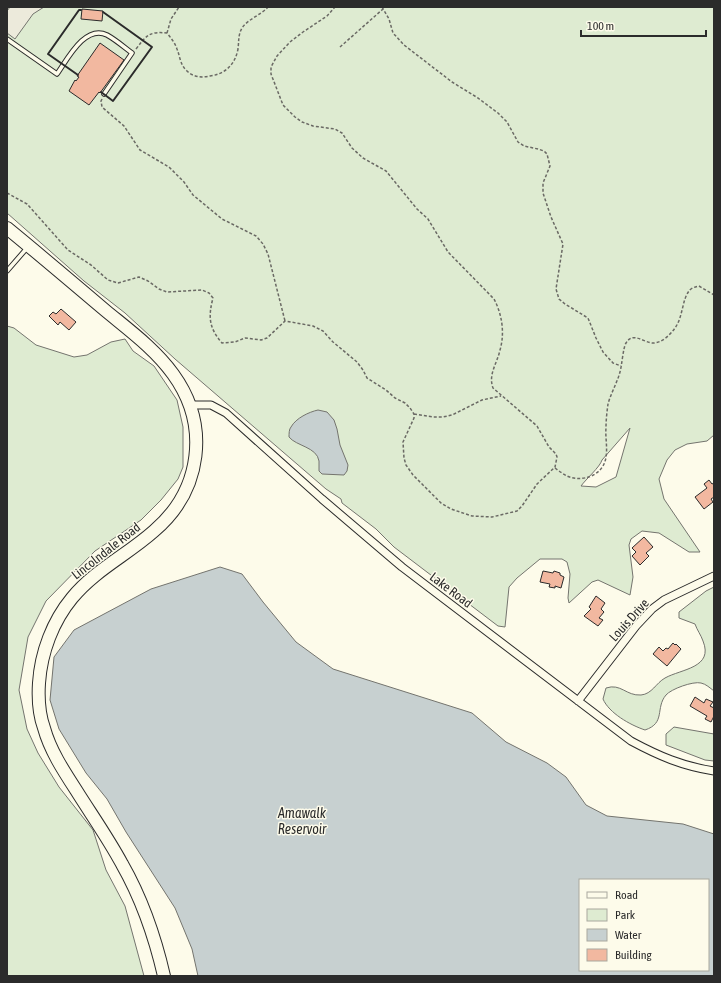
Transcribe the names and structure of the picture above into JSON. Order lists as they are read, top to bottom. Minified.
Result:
{"streets":{"main road":["Lincolndale Road"],"street":["Lake Road","Louis Drive"]},"crossings":[["Lincolndale Road","Lake Road"],["Lake Road","Louis Drive"]],"water":["Amawalk Reservoir"],"legend":["Road","Park","Water","Building"],"scale_bar":"100 m"}
